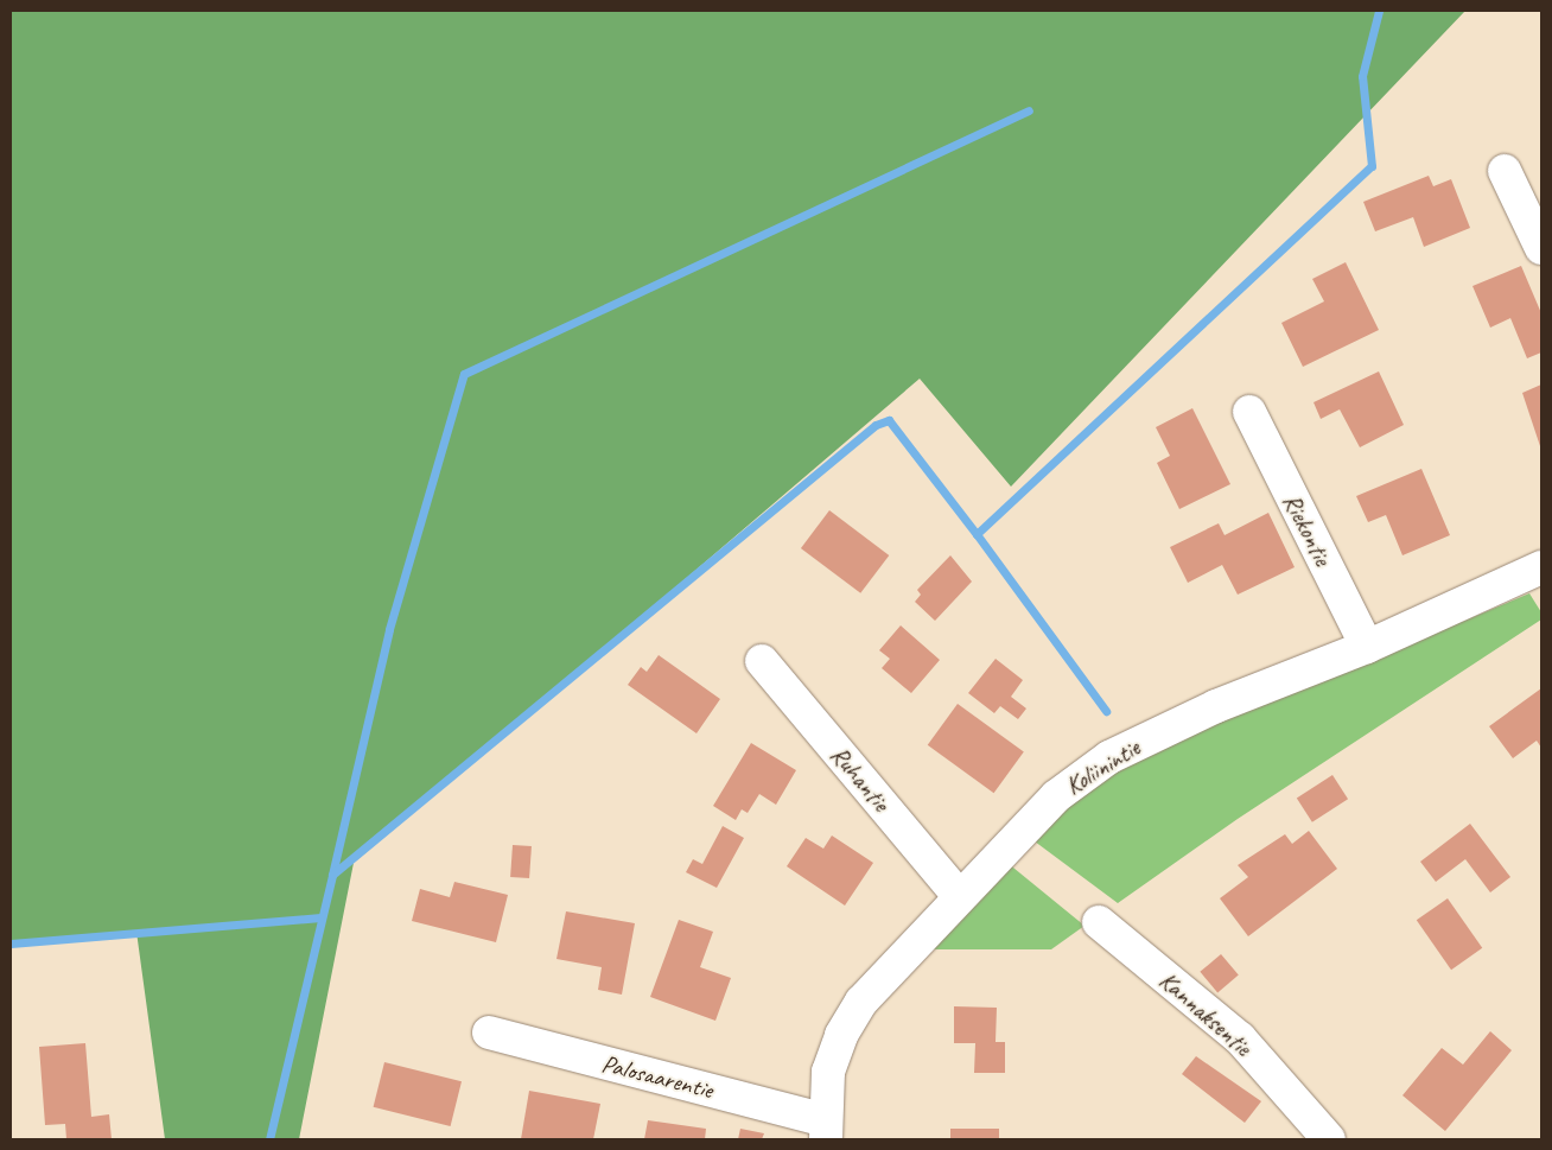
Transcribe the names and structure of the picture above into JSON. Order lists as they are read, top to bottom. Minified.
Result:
{"streets":{"street":["Riekontie","Koliinintie","Ruhantie","Kannaksentie","Palosaarentie"]},"crossings":[["Riekontie","Koliinintie"],["Koliinintie","Ruhantie"],["Koliinintie","Palosaarentie"]]}
